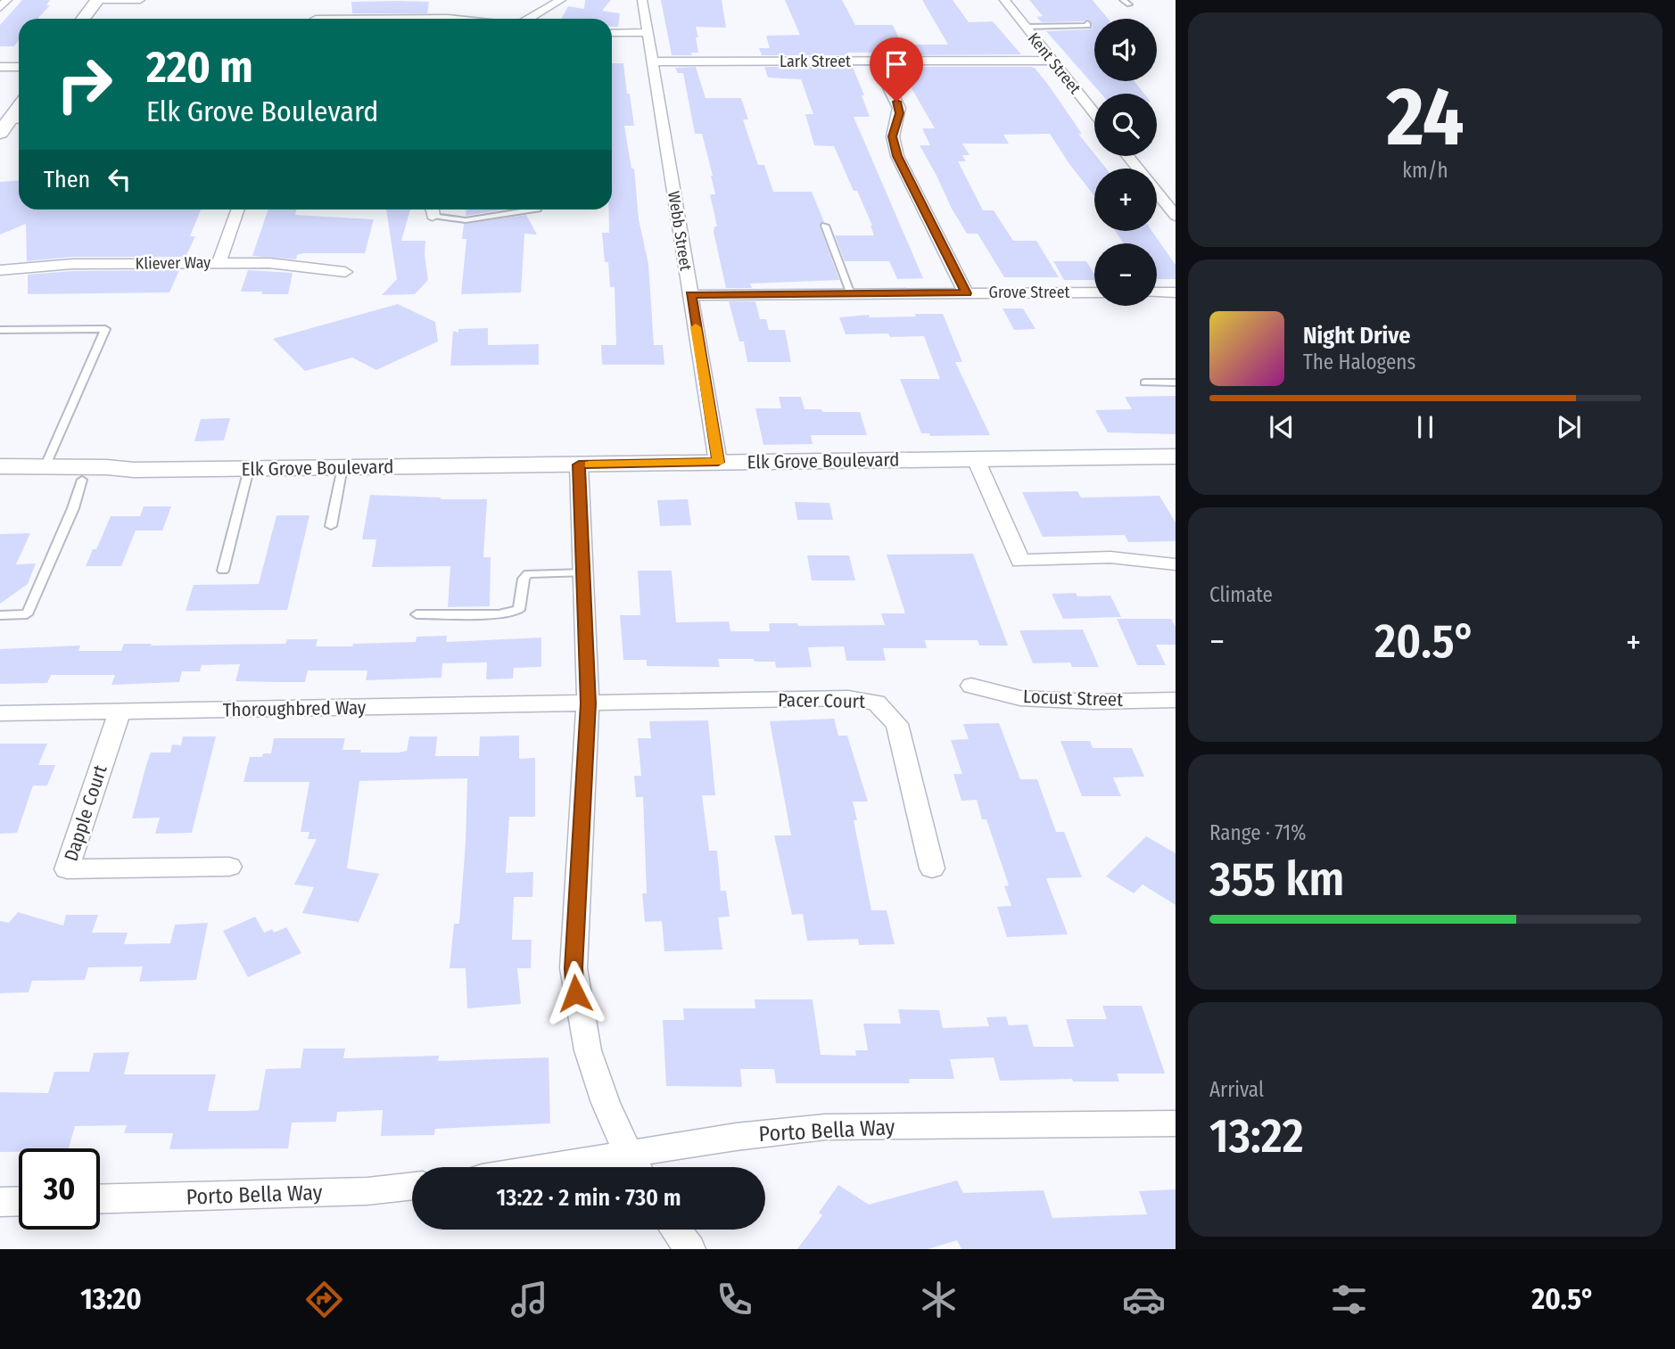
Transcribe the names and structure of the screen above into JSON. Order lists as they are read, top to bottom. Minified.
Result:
{"streets":{"main road":["Elk Grove Boulevard"],"street":["Lark Street","Kent Street","Webb Street","Kliever Way","Grove Street","Locust Street","Pacer Court","Thoroughbred Way","Dapple Court","Porto Bella Way"]},"crossings":[["Lark Street","Kent Street"],["Lark Street","Webb Street"],["Webb Street","Grove Street"],["Webb Street","Elk Grove Boulevard"],["Pacer Court","Thoroughbred Way"],["Thoroughbred Way","Dapple Court"]],"page":{"tile":[["24","km/h"],"Climate",["Range · 71%","355 km"],["Arrival","13:22"]],"map_buttons":["+","−"],"turn":["220 m","Elk Grove Boulevard"],"then":"Then","song":["Night Drive","The Halogens"],"heat":["−","20.5°","+"],"limit":"30","trip":"13:22 · 2 min · 730 m","tabs":["13:20","20.5°"]}}
